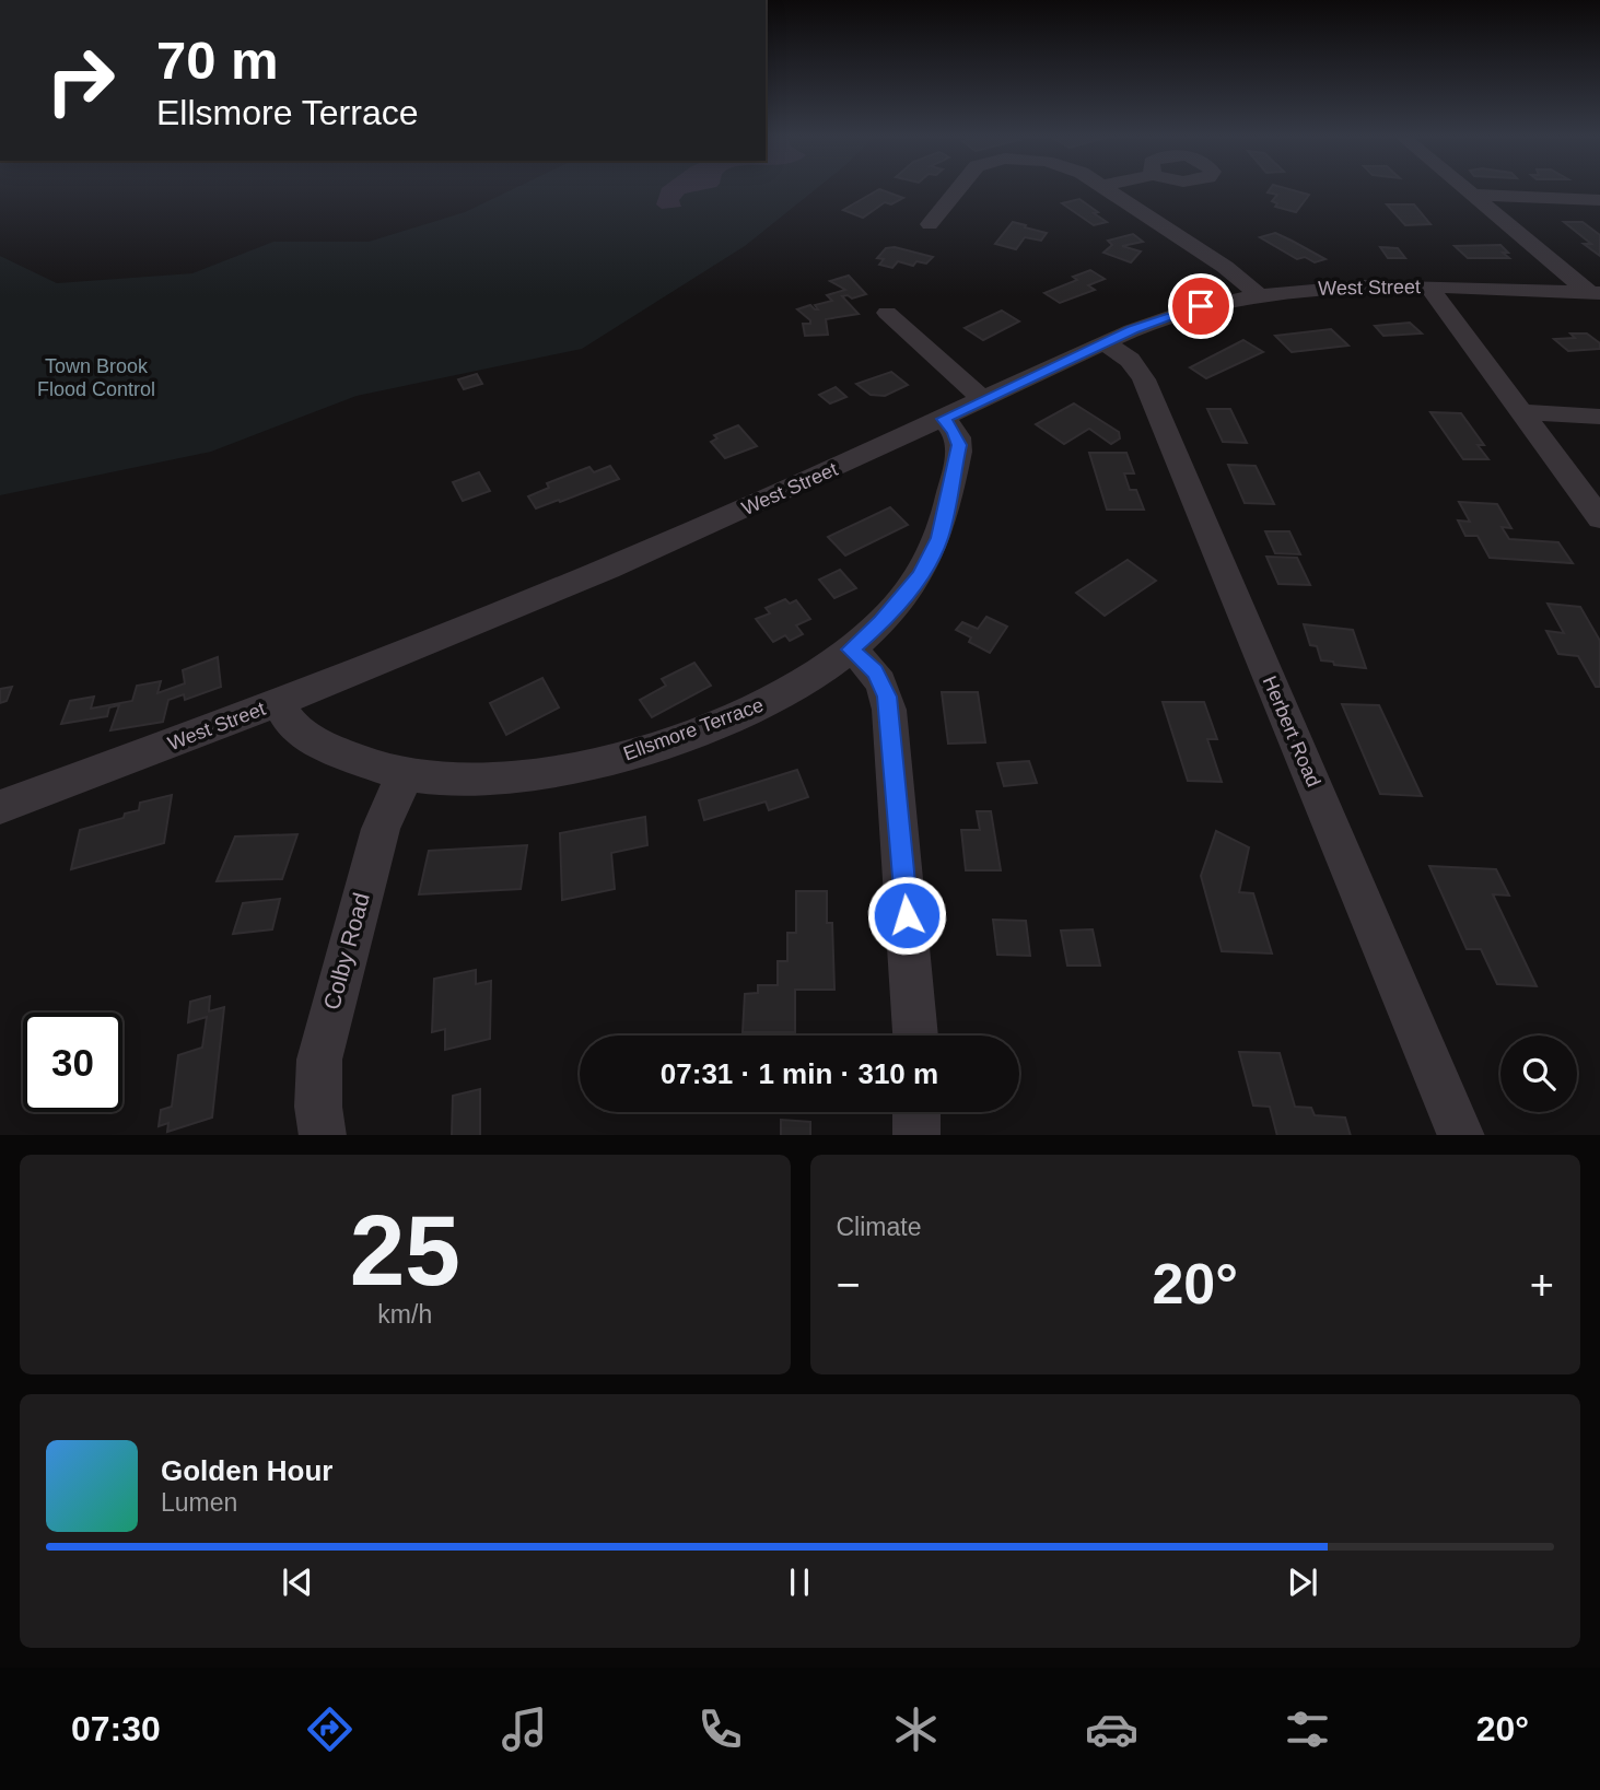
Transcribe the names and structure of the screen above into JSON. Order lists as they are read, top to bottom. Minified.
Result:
{"streets":{"street":["West Street","Ellsmore Terrace","Herbert Road","Colby Road"]},"crossings":[["West Street","Ellsmore Terrace"],["West Street","Herbert Road"],["Ellsmore Terrace","Colby Road"]],"parks":["Town Brook Flood Control"],"page":{"turn":["70 m","Ellsmore Terrace"],"limit":"30","trip":"07:31 · 1 min · 310 m","tile":[["25","km/h"],"Climate"],"heat":["−","20°","+"],"song":["Golden Hour","Lumen"],"tabs":["07:30","20°"]}}
